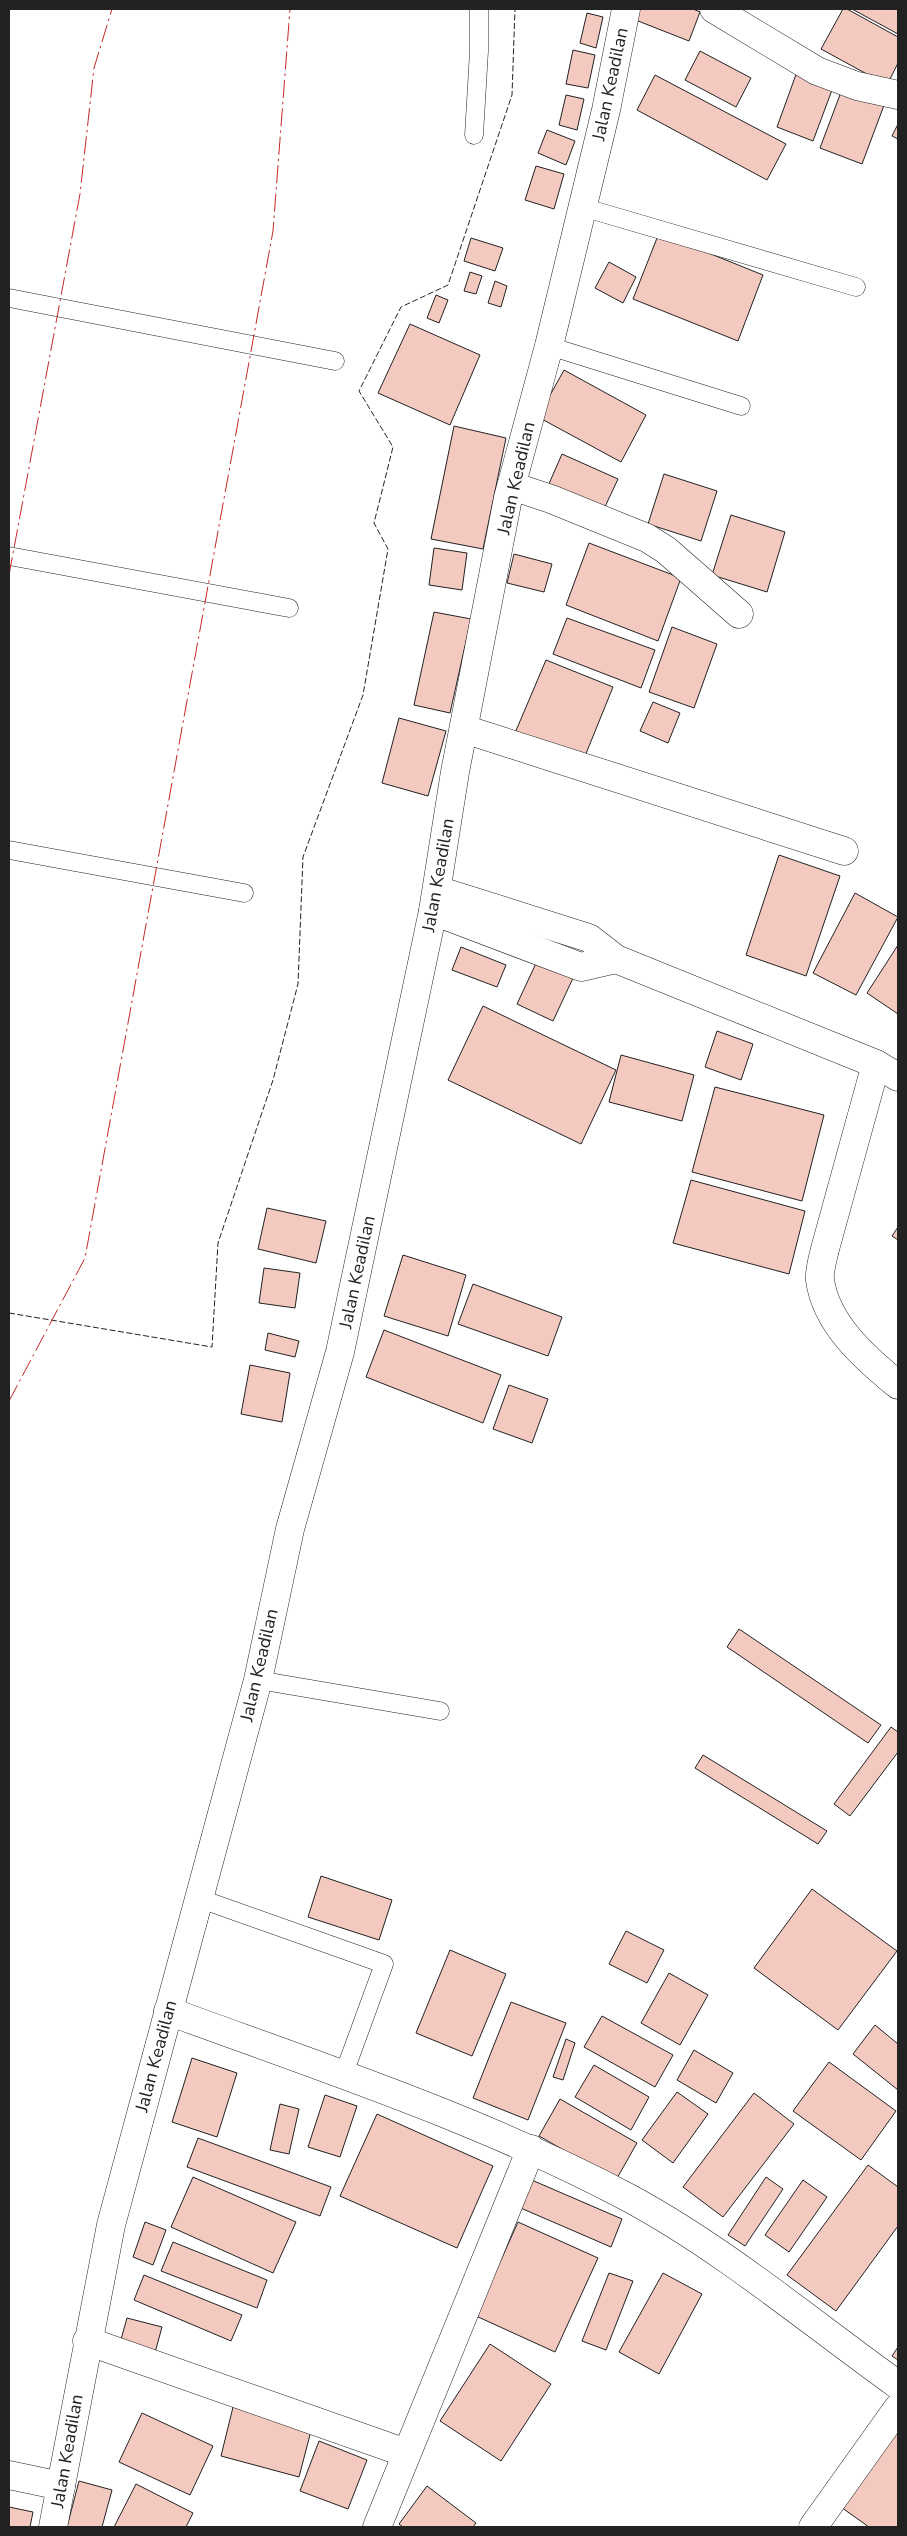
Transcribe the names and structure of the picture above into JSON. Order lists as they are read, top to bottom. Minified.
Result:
{"streets":{"street":["Jalan Keadilan"]}}
